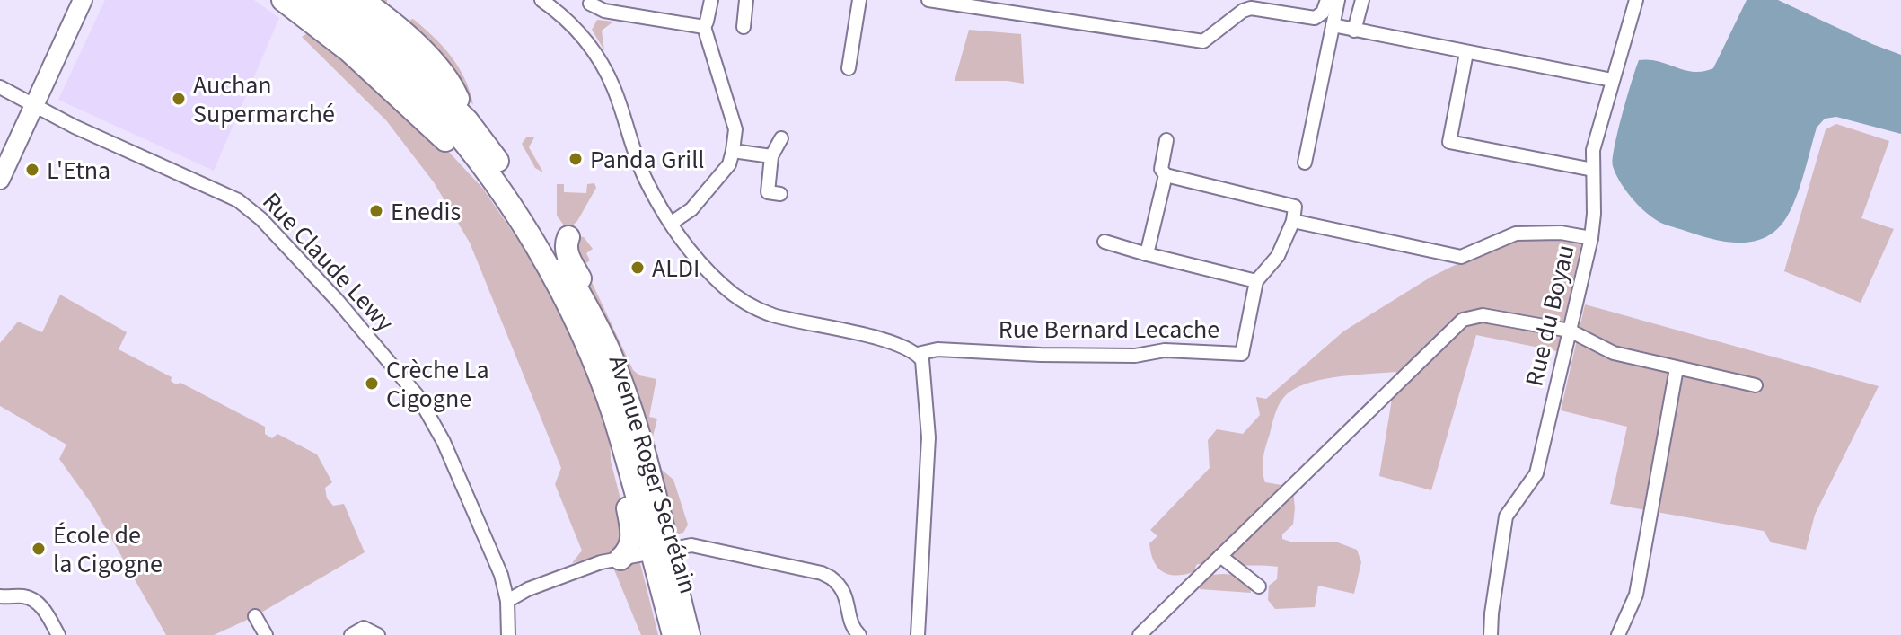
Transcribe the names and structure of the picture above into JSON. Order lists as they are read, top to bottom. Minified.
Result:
{"streets":{"main road":["Avenue Roger Secrétain"],"street":["Rue Claude Lewy","Rue du Boyau","Rue Bernard Lecache"]},"places":["Auchan Supermarché","Panda Grill","L'Etna","Enedis","ALDI","Crèche La Cigogne","École de la Cigogne"]}
